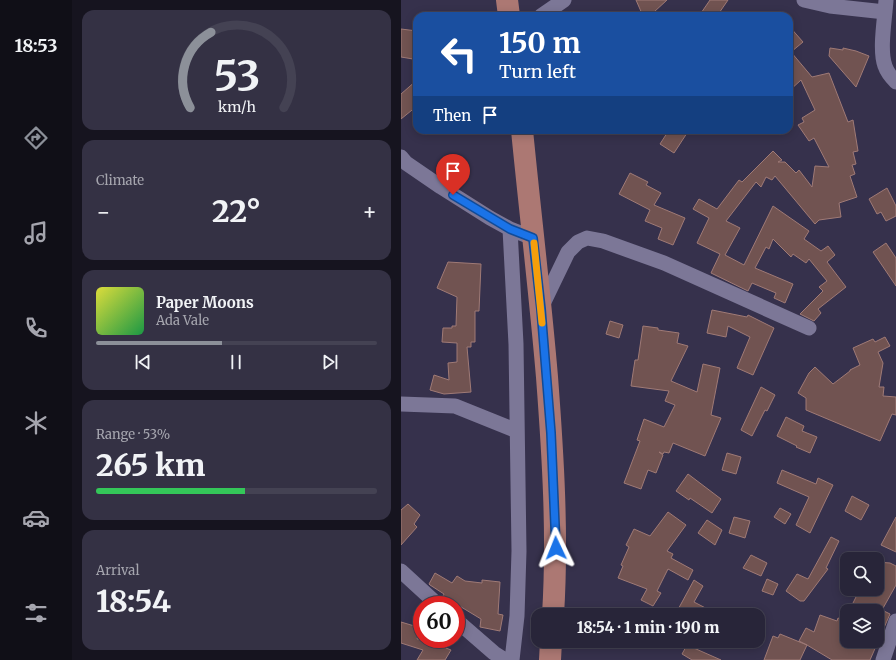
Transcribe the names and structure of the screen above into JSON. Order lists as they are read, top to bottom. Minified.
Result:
{"page":{"tabs":"18:53","turn":["150 m","Turn left"],"then":"Then","tile":["Climate",["Range · 53%","265 km"],["Arrival","18:54"]],"heat":["−","22°","+"],"song":["Paper Moons","Ada Vale"],"limit":"60","trip":"18:54 · 1 min · 190 m","gauge":["53","km/h"]}}
